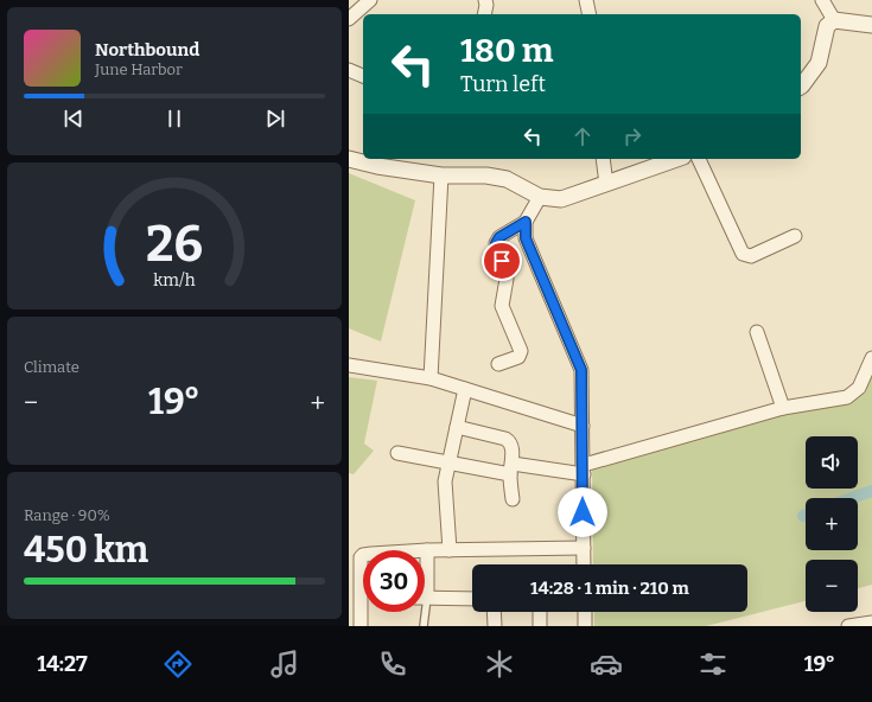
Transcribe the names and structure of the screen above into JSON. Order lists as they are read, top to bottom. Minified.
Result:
{"page":{"turn":["180 m","Turn left"],"song":["Northbound","June Harbor"],"tile":["Climate",["Range · 90%","450 km"]],"heat":["−","19°","+"],"map_buttons":["+","−"],"limit":"30","trip":"14:28 · 1 min · 210 m","tabs":["14:27","19°"],"gauge":["26","km/h"]}}
